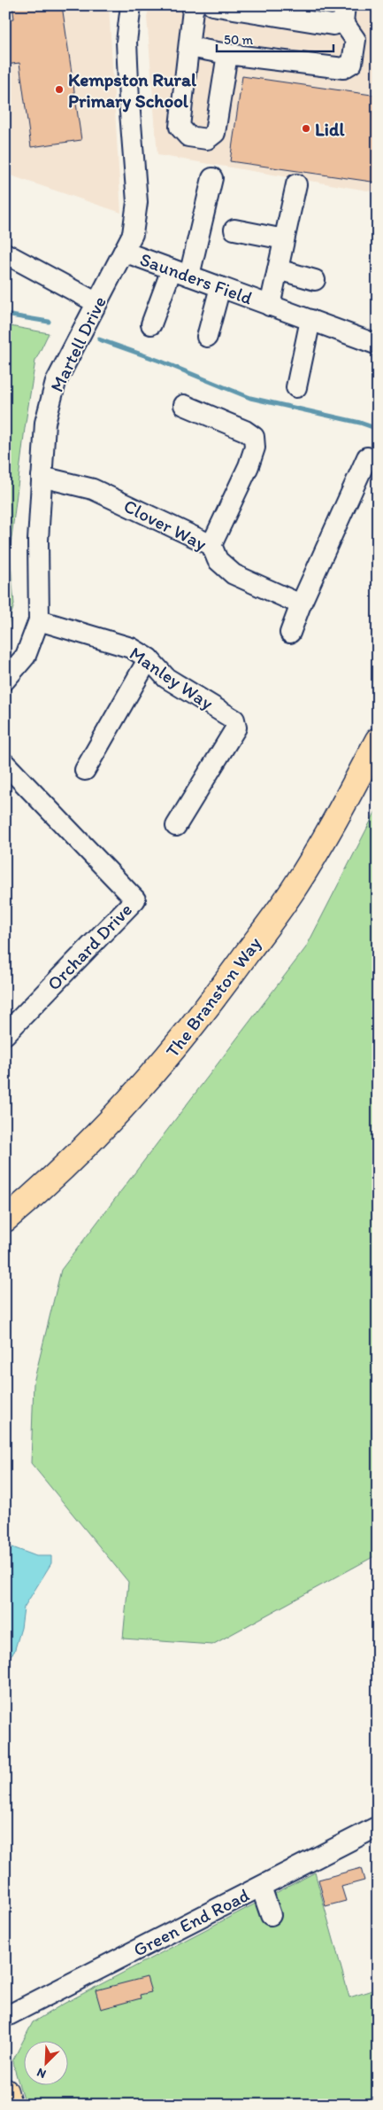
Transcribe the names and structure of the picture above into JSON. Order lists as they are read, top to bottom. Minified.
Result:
{"streets":{"main road":["The Branston Way"],"street":["Saunders Field","Martell Drive","Clover Way","Manley Way","Orchard Drive","Green End Road"]},"crossings":[["Saunders Field","Martell Drive"],["Martell Drive","Clover Way"],["Martell Drive","Manley Way"]],"places":["Kempston Rural Primary School","Lidl"],"scale_bar":"50 m","north":"bottom left"}
